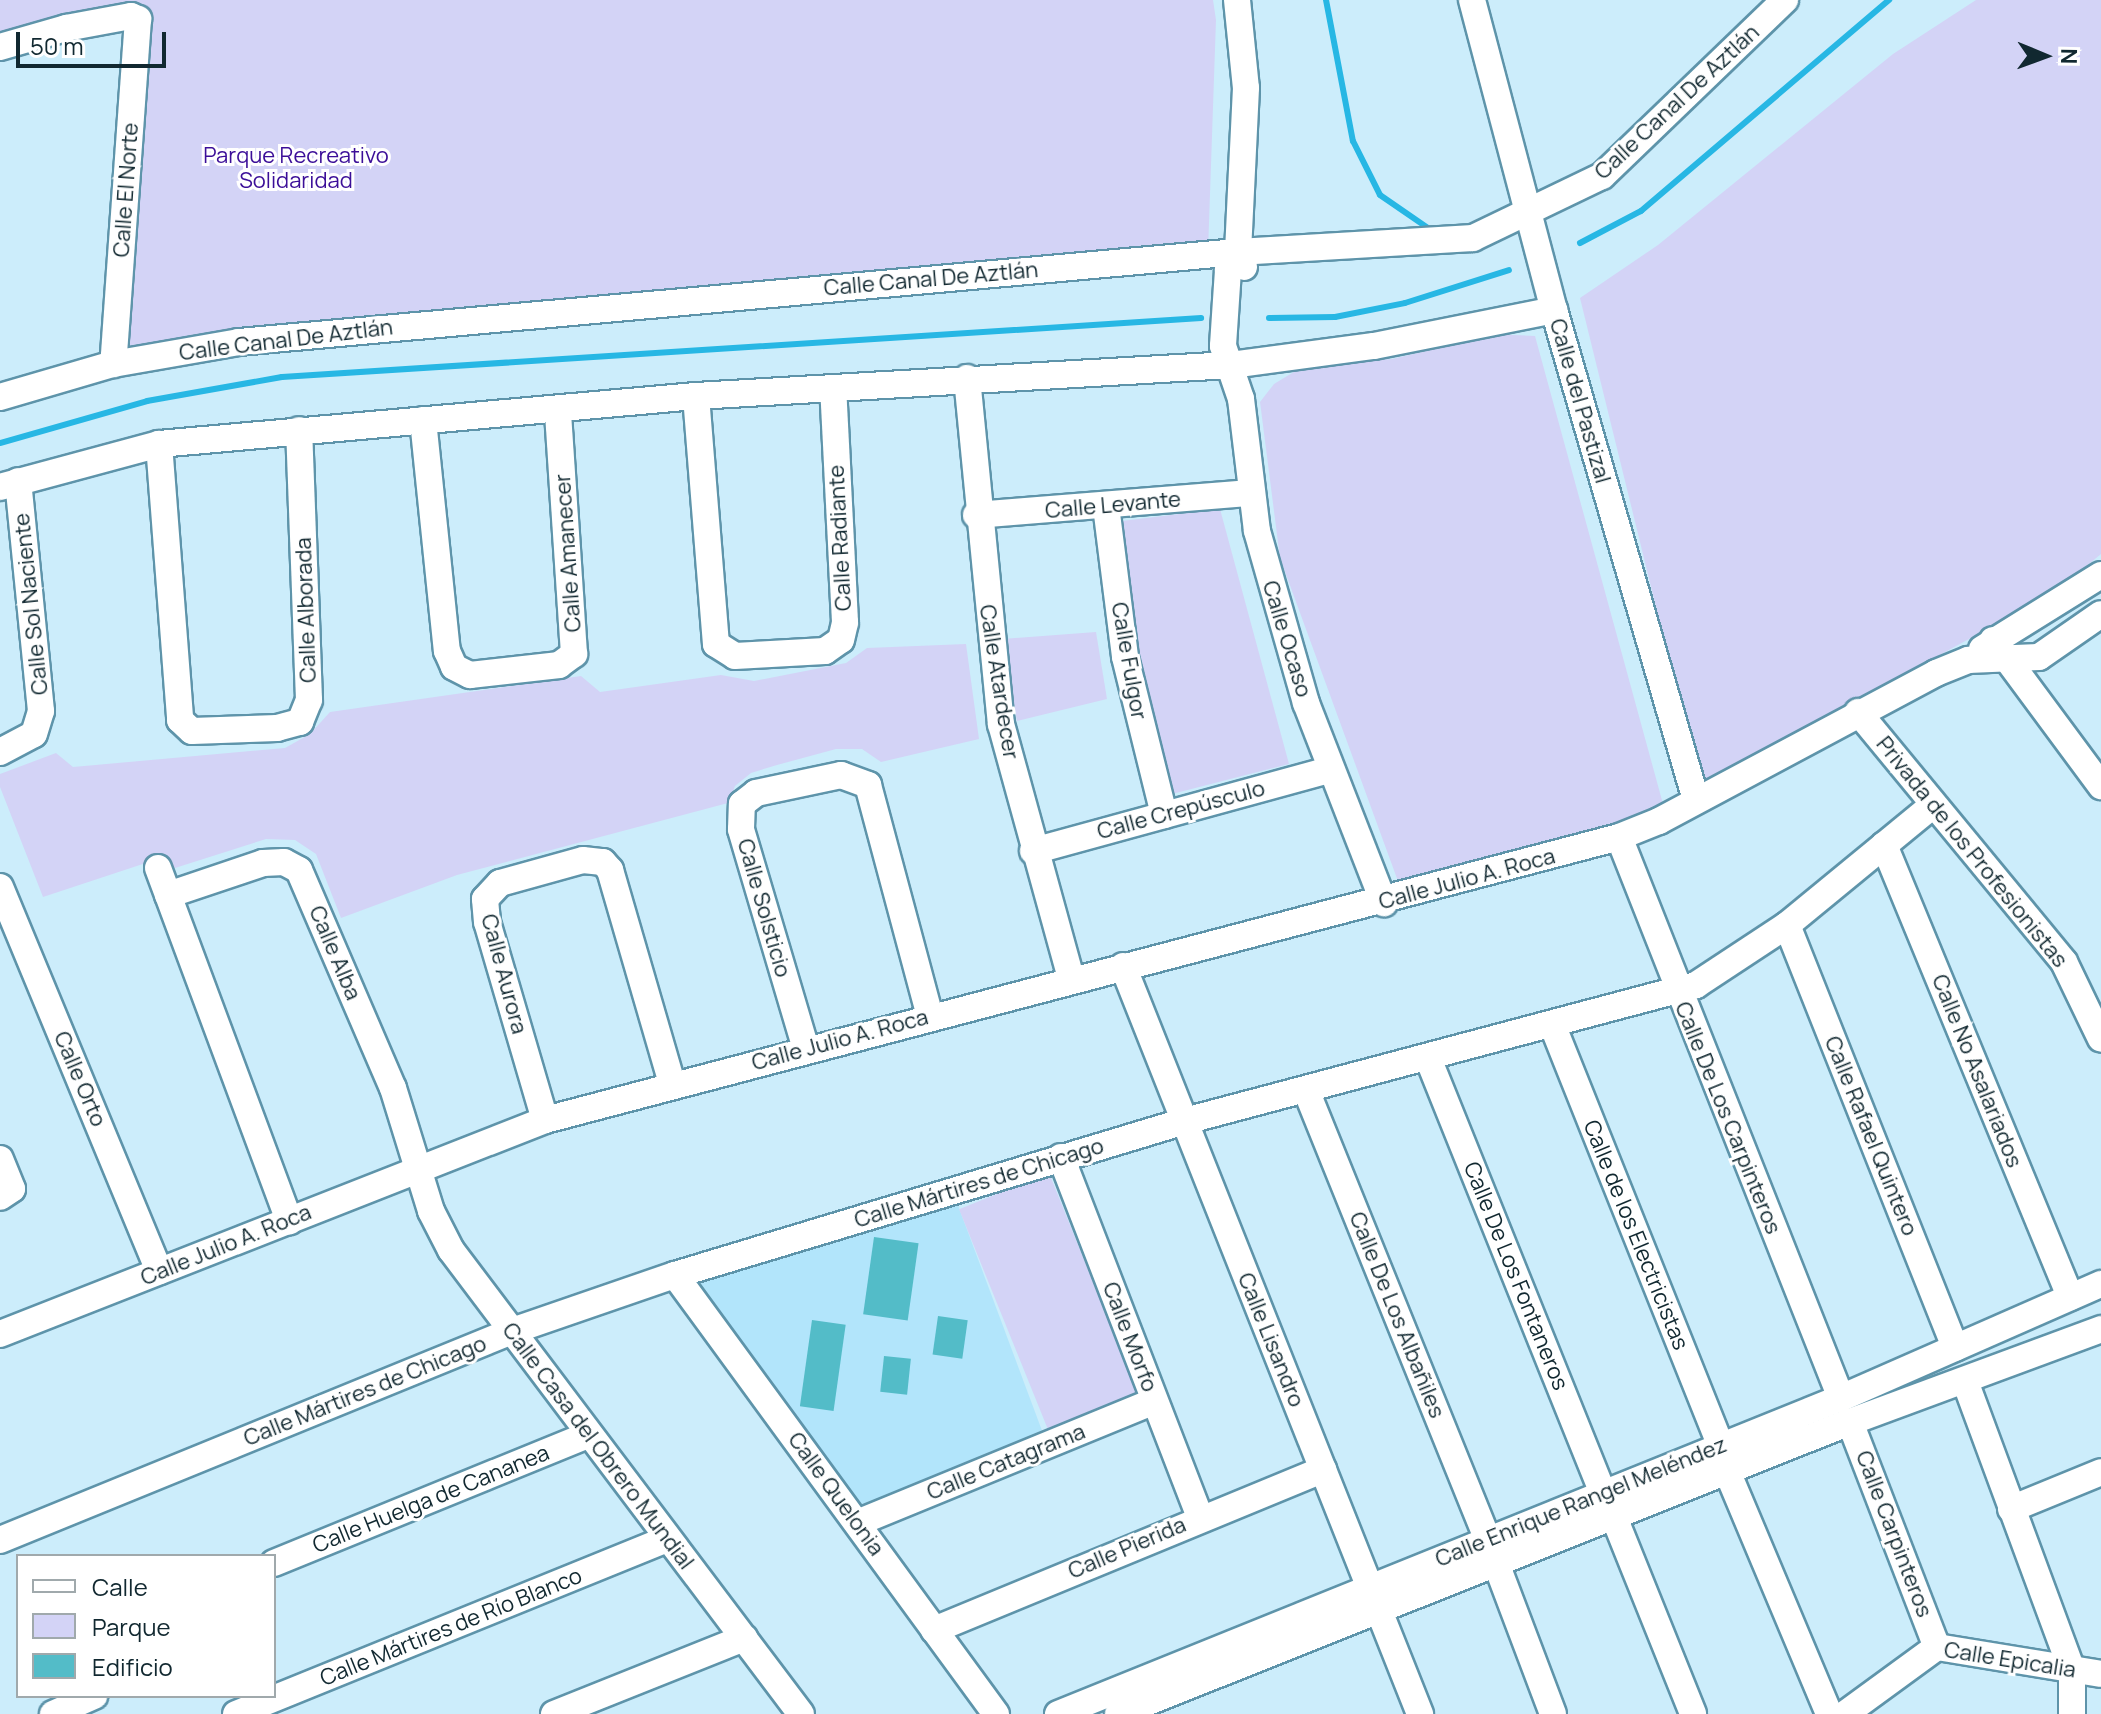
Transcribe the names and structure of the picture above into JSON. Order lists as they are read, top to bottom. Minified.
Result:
{"streets":{"street":["Calle Canal De Aztlán","Calle El Norte","Calle del Pastizal","Calle Levante","Calle Radiante","Calle Amanecer","Calle Sol Naciente","Calle Alborada","Calle Ocaso","Calle Fulgor","Calle Atardecer","Calle Crepúsculo","Privada de los Profesionistas","Calle Julio A. Roca","Calle Solsticio","Calle Alba","Calle Aurora","Calle No Asalariados","Calle Orto","Calle De Los Carpinteros","Calle Rafael Quintero","Calle Mártires de Chicago","Calle de los Electricistas","Calle De Los Fontaneros","Calle De Los Albañiles","Calle Morfo","Calle Lisandro","Calle Casa del Obrero Mundial","Calle Catagrama","Calle Quelonia","Calle Huelga de Cananea","Calle Enrique Rangel Meléndez","Calle Carpinteros","Calle Pierida","Calle Mártires de Río Blanco","Calle Epicalia"]},"crossings":[["Calle Canal De Aztlán","Calle El Norte"],["Calle Canal De Aztlán","Calle del Pastizal"],["Calle del Pastizal","Calle Julio A. Roca"],["Calle Levante","Calle Ocaso"],["Calle Levante","Calle Fulgor"],["Calle Levante","Calle Atardecer"],["Calle Ocaso","Calle Crepúsculo"],["Calle Ocaso","Calle Julio A. Roca"],["Calle Fulgor","Calle Crepúsculo"],["Calle Atardecer","Calle Crepúsculo"],["Calle Atardecer","Calle Julio A. Roca"],["Privada de los Profesionistas","Calle Julio A. Roca"],["Privada de los Profesionistas","Calle Mártires de Chicago"],["Calle Julio A. Roca","Calle Solsticio"],["Calle Julio A. Roca","Calle Alba"],["Calle Julio A. Roca","Calle Aurora"],["Calle Julio A. Roca","Calle Orto"],["Calle Julio A. Roca","Calle De Los Carpinteros"],["Calle Julio A. Roca","Calle Lisandro"],["Calle Julio A. Roca","Calle Casa del Obrero Mundial"],["Calle Alba","Calle Casa del Obrero Mundial"],["Calle No Asalariados","Calle Mártires de Chicago"],["Calle No Asalariados","Calle Enrique Rangel Meléndez"],["Calle De Los Carpinteros","Calle Mártires de Chicago"],["Calle De Los Carpinteros","Calle Enrique Rangel Meléndez"],["Calle De Los Carpinteros","Calle Carpinteros"],["Calle Rafael Quintero","Calle Mártires de Chicago"],["Calle Rafael Quintero","Calle Enrique Rangel Meléndez"],["Calle Mártires de Chicago","Calle de los Electricistas"],["Calle Mártires de Chicago","Calle De Los Fontaneros"],["Calle Mártires de Chicago","Calle De Los Albañiles"],["Calle Mártires de Chicago","Calle Morfo"],["Calle Mártires de Chicago","Calle Lisandro"],["Calle Mártires de Chicago","Calle Casa del Obrero Mundial"],["Calle Mártires de Chicago","Calle Quelonia"],["Calle de los Electricistas","Calle Enrique Rangel Meléndez"],["Calle De Los Fontaneros","Calle Enrique Rangel Meléndez"],["Calle De Los Albañiles","Calle Enrique Rangel Meléndez"],["Calle Morfo","Calle Catagrama"],["Calle Morfo","Calle Pierida"],["Calle Lisandro","Calle Enrique Rangel Meléndez"],["Calle Lisandro","Calle Pierida"],["Calle Casa del Obrero Mundial","Calle Huelga de Cananea"],["Calle Casa del Obrero Mundial","Calle Mártires de Río Blanco"],["Calle Catagrama","Calle Quelonia"],["Calle Quelonia","Calle Pierida"],["Calle Enrique Rangel Meléndez","Calle Carpinteros"],["Calle Carpinteros","Calle Epicalia"]],"parks":["Parque Recreativo Solidaridad"],"legend":["Calle","Parque","Edificio"],"scale_bar":"50 m","north":"right"}
